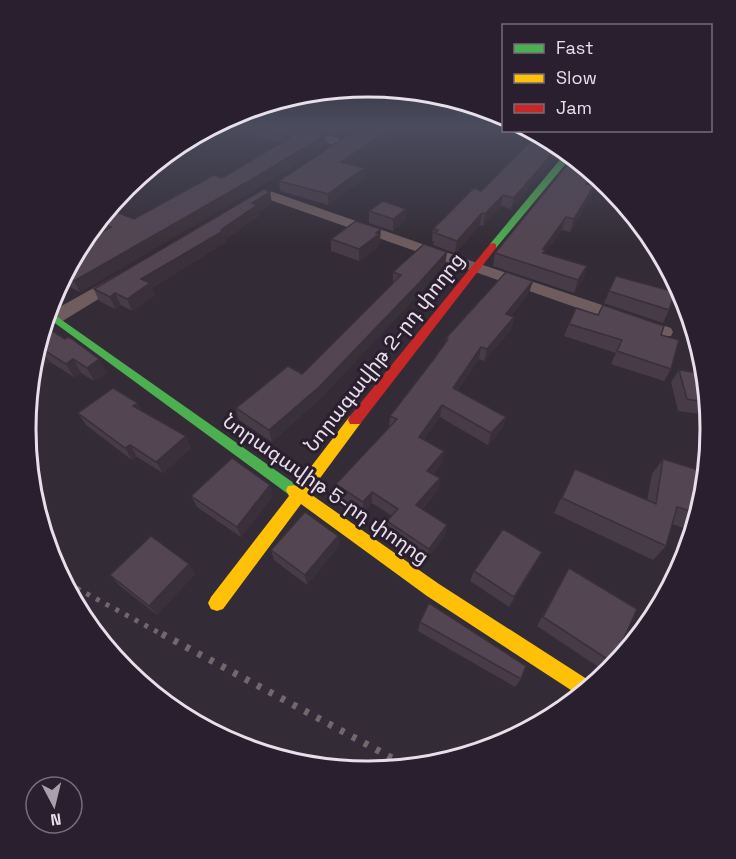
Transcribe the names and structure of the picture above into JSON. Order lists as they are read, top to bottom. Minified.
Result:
{"streets":{"street":["Նորագավիթ 2-րդ փողոց","Նորագավիթ 5-րդ փողոց"]},"crossings":[["Նորագավիթ 2-րդ փողոց","Նորագավիթ 5-րդ փողոց"]],"legend":["Fast","Slow","Jam"],"north":"bottom"}
